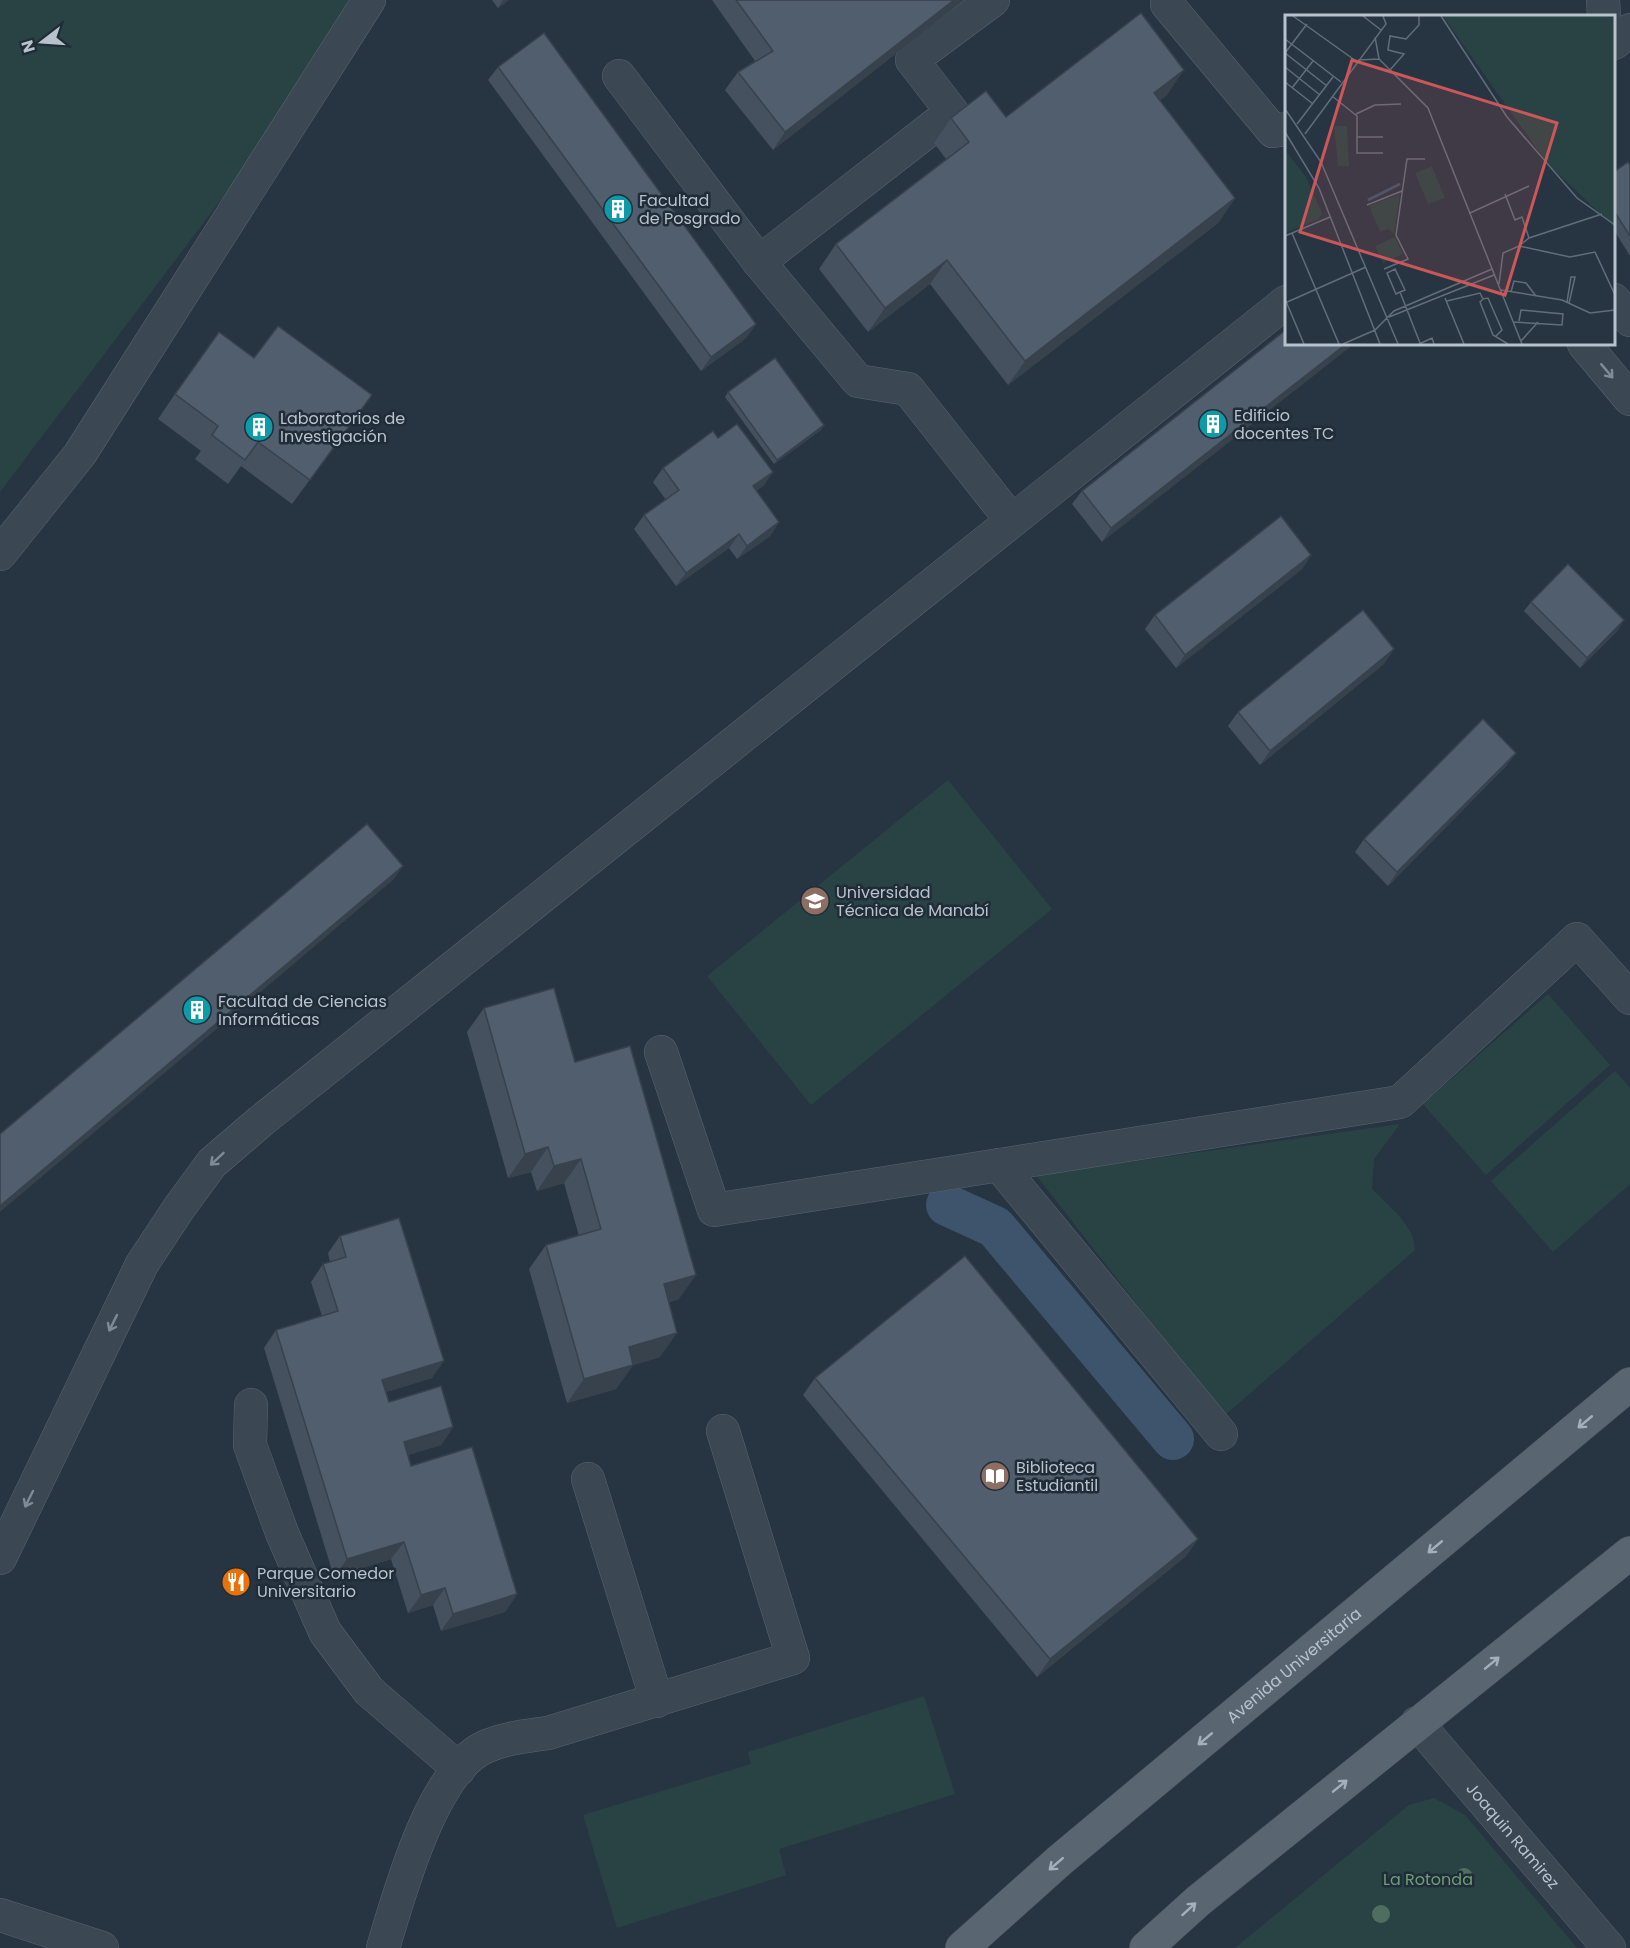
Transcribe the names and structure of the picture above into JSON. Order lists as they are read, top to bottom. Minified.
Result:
{"streets":{"main road":["Avenida Universitaria"],"street":["Joaquin Ramirez"]},"parks":["La Rotonda"],"places":{"building":["Facultad de Posgrado","Edificio docentes TC","Laboratorios de Investigación","Facultad de Ciencias Informáticas"],"school or university":["Universidad Técnica de Manabí"],"library":["Biblioteca Estudiantil"],"restaurant":["Parque Comedor Universitario"]},"north":"left"}
